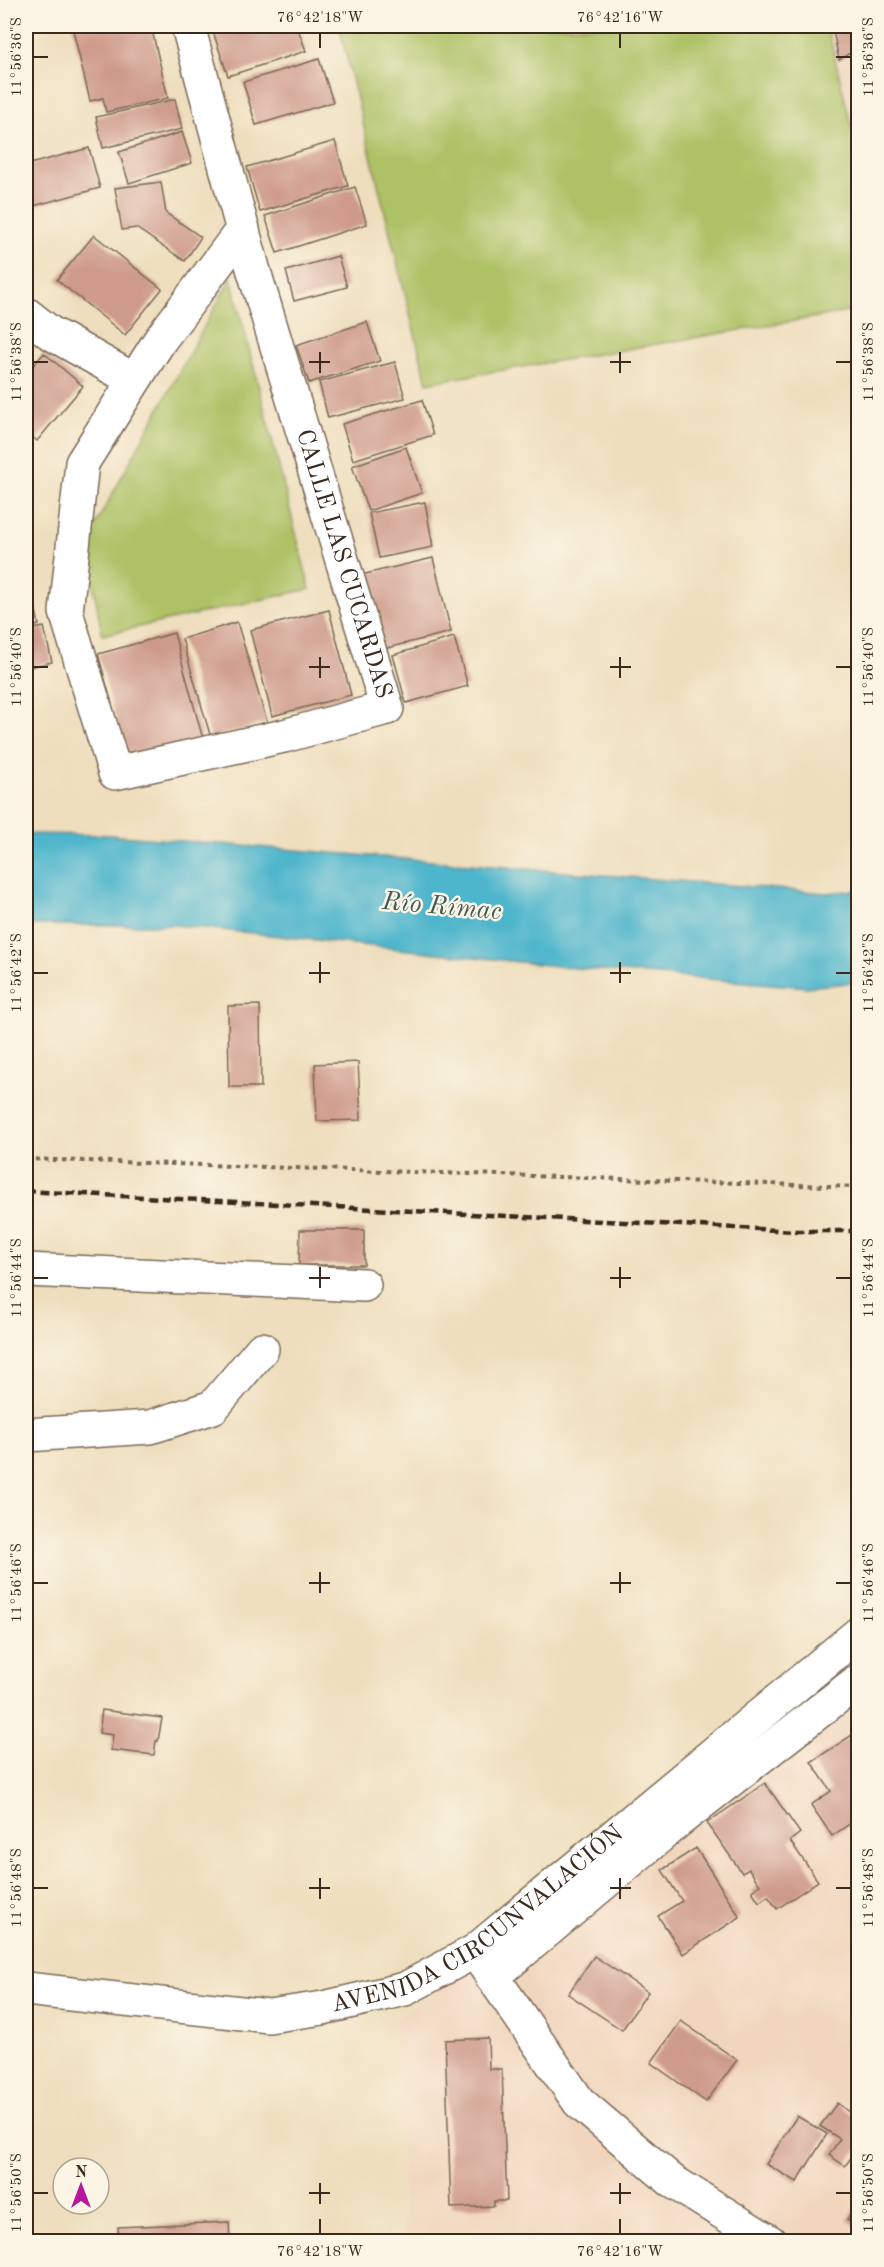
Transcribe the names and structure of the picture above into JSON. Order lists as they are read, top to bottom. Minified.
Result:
{"streets":{"street":["CALLE LAS CUCARDAS","AVENIDA CIRCUNVALACIÓN"]},"water":["Río Rímac"],"north":"top","coordinates":["76°42'18\"W","76°42'16\"W","11°56'36\"S","11°56'38\"S","11°56'40\"S","11°56'42\"S","11°56'44\"S","11°56'46\"S","11°56'48\"S","11°56'50\"S"]}
